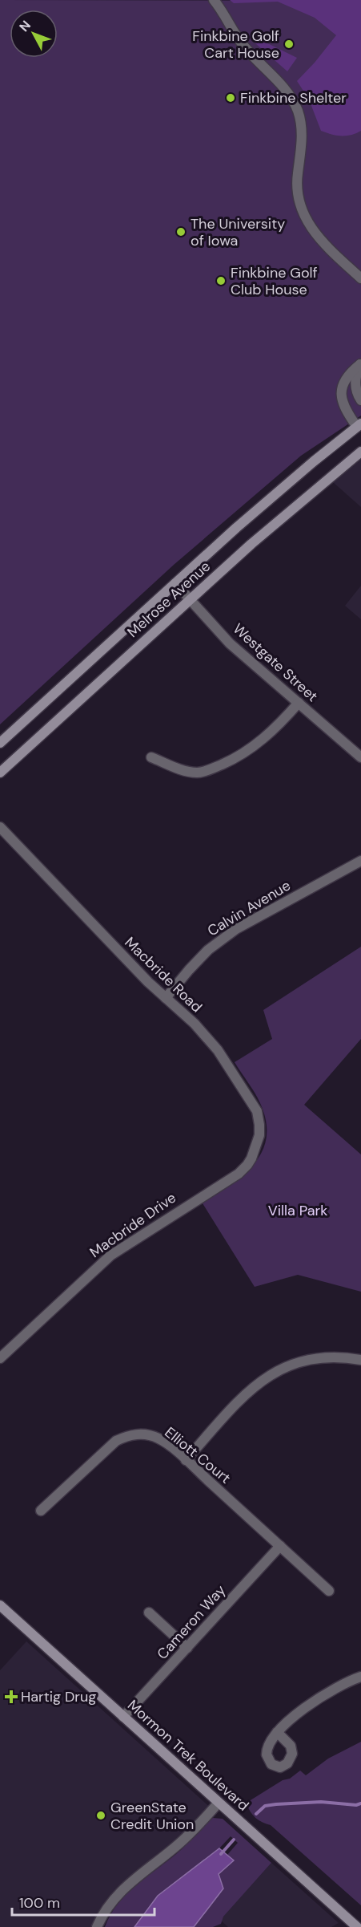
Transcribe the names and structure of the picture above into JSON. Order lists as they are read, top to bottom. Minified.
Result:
{"streets":{"main road":["Melrose Avenue","Mormon Trek Boulevard"],"street":["Westgate Street","Calvin Avenue","Macbride Road","Macbride Drive","Elliott Court","Cameron Way"]},"crossings":[["Melrose Avenue","Westgate Street"],["Calvin Avenue","Macbride Road"],["Macbride Road","Macbride Drive"],["Elliott Court","Cameron Way"],["Cameron Way","Mormon Trek Boulevard"]],"parks":["Villa Park"],"places":{"other":["Finkbine Golf Cart House","Finkbine Shelter","The University of Iowa","Finkbine Golf Club House","GreenState Credit Union"],"health":["Hartig Drug"]},"scale_bar":"100 m","north":"top left"}
